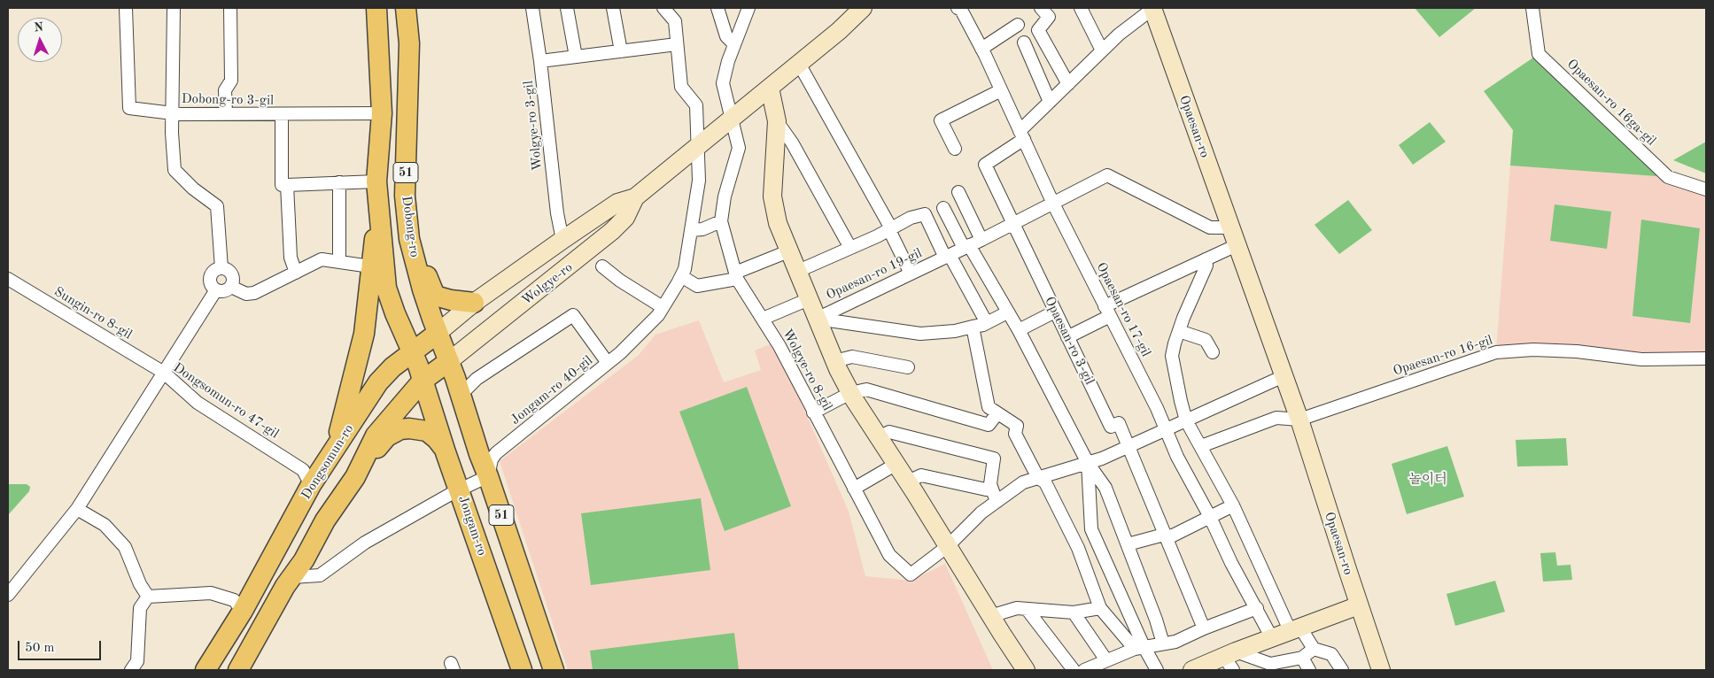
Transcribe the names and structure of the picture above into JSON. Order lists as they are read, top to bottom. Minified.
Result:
{"streets":{"main road":["Opaesan-ro","51","Dobong-ro","Wolgye-ro","Dongsomun-ro","Jongam-ro"],"street":["Dobong-ro 3-gil","Opaesan-ro 16ga-gil","Wolgye-ro 3-gil","Opaesan-ro 19-gil","Opaesan-ro 17-gil","Sungin-ro 8-gil","Opaesan-ro 3-gil","Opaesan-ro 16-gil","Wolgye-ro 8-gil","Jongam-ro 40-gil","Dongsomun-ro 47-gil"]},"crossings":[["Dobong-ro 3-gil","51"],["Wolgye-ro 3-gil","Wolgye-ro"],["Opaesan-ro","Opaesan-ro 19-gil"],["Opaesan-ro","Opaesan-ro 16-gil"],["51","Dobong-ro"],["51","Wolgye-ro"],["51","Jongam-ro 40-gil"],["51","Dongsomun-ro"],["51","Jongam-ro"],["Dobong-ro","Wolgye-ro"],["Dobong-ro","Dongsomun-ro"],["Opaesan-ro 19-gil","Opaesan-ro 17-gil"],["Opaesan-ro 19-gil","Opaesan-ro 3-gil"],["Wolgye-ro","Wolgye-ro 8-gil"],["Wolgye-ro","Jongam-ro 40-gil"],["Wolgye-ro","Dongsomun-ro"],["Sungin-ro 8-gil","Dongsomun-ro 47-gil"],["Dongsomun-ro 47-gil","Dongsomun-ro"],["Dongsomun-ro","Jongam-ro"]],"parks":["놀이터"],"scale_bar":"50 m","north":"top"}
